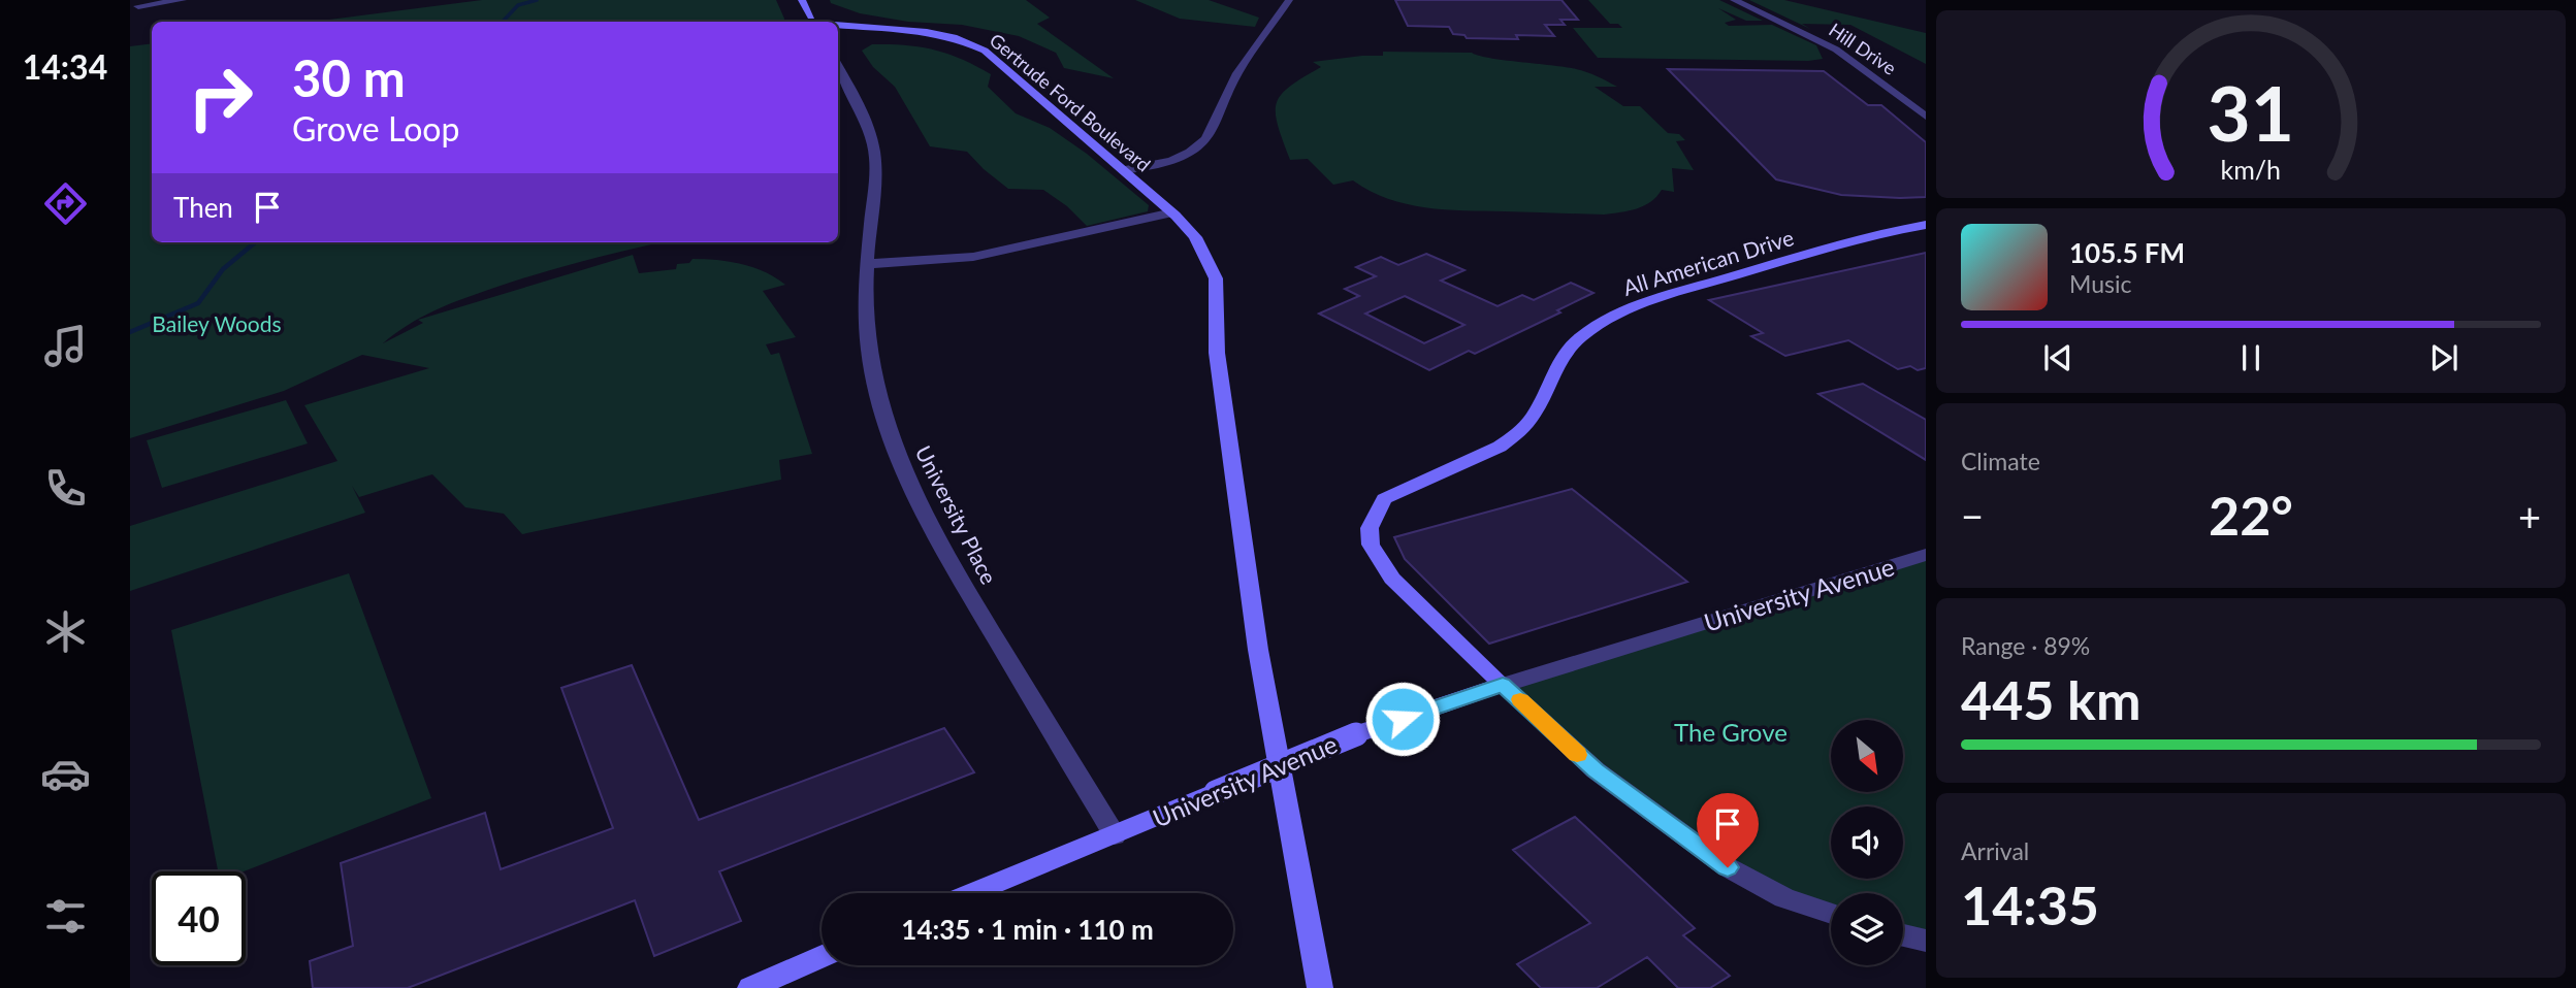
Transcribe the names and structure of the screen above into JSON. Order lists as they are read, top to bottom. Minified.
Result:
{"streets":{"street":["Hill Drive","Gertrude Ford Boulevard","All American Drive","University Place","University Avenue"]},"crossings":[["All American Drive","University Avenue"],["University Place","University Avenue"]],"parks":["Bailey Woods","The Grove"],"north":"bottom right","page":{"tabs":"14:34","turn":["30 m","Grove Loop"],"then":"Then","song":["105.5 FM","Music"],"tile":["Climate",["Range · 89%","445 km"],["Arrival","14:35"]],"heat":["−","22°","+"],"limit":"40","trip":"14:35 · 1 min · 110 m","gauge":["31","km/h"]}}
